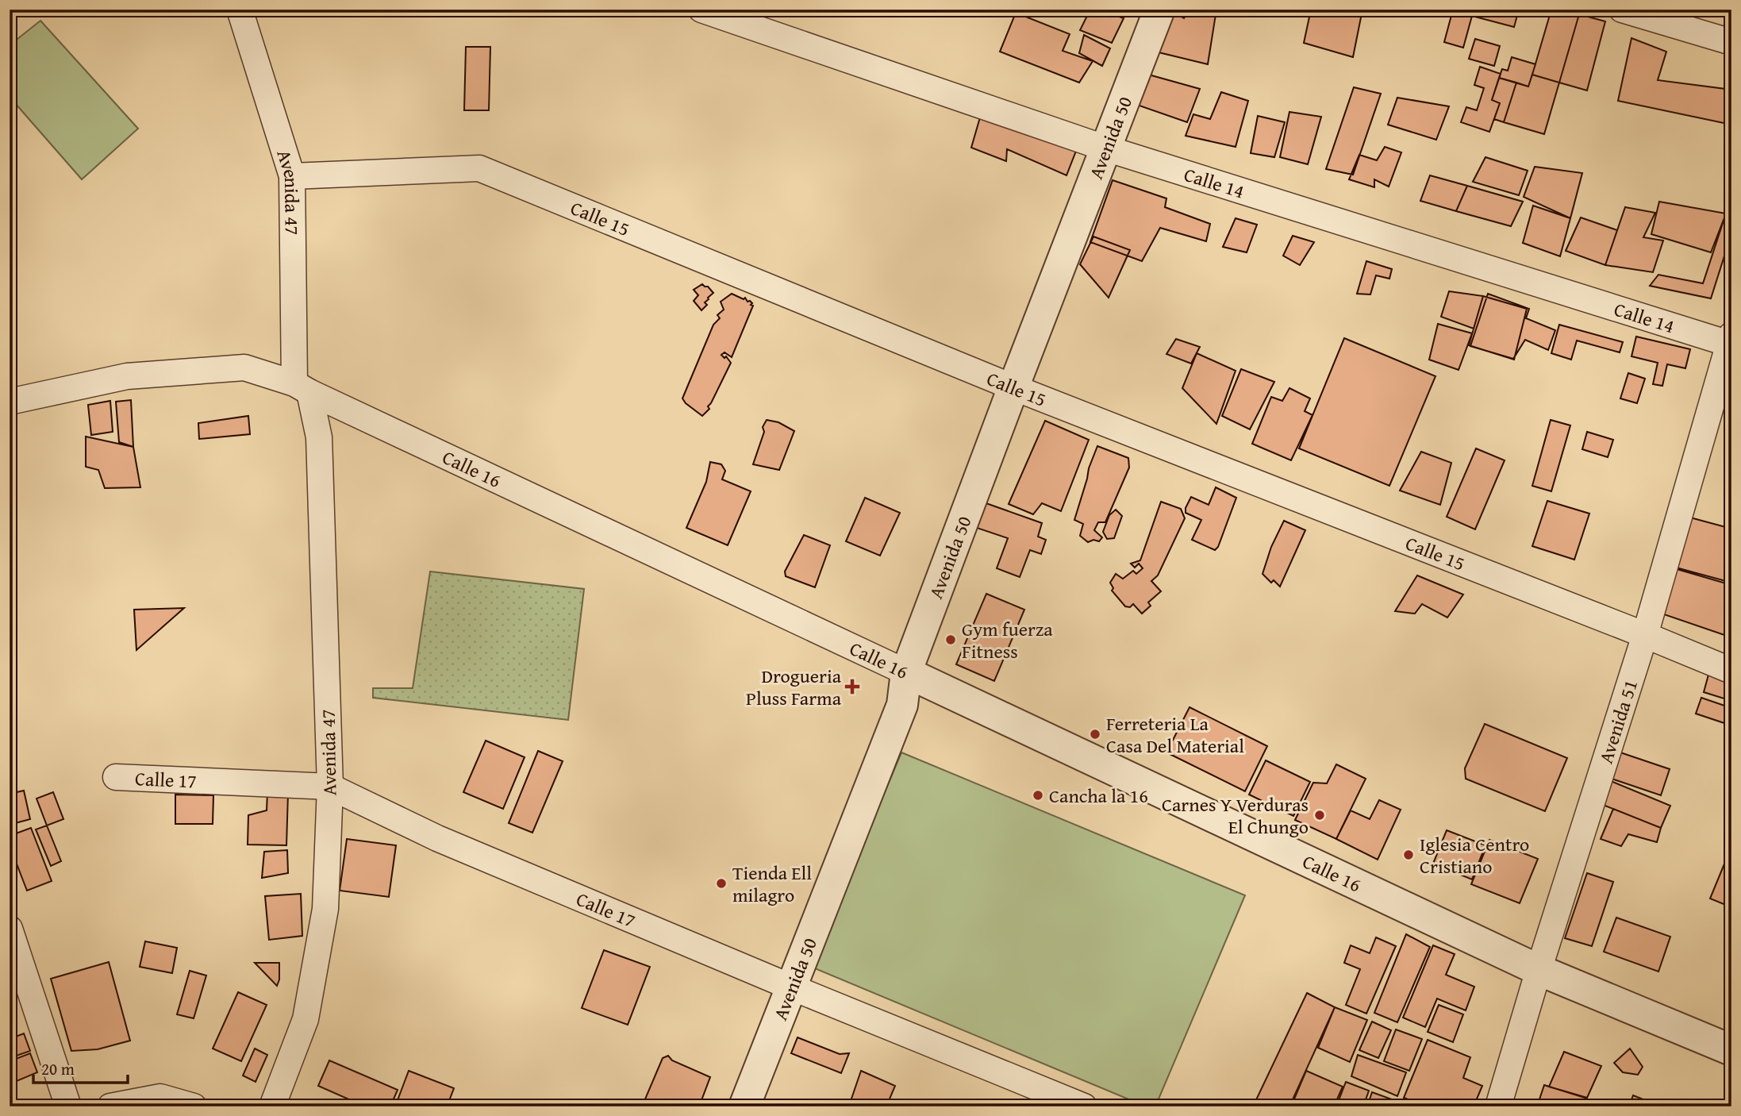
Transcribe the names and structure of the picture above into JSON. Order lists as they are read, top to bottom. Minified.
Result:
{"streets":{"street":["Avenida 50","Calle 14","Avenida 47","Calle 15","Calle 16","Avenida 51","Calle 17"]},"crossings":[["Avenida 50","Calle 14"],["Avenida 50","Calle 15"],["Avenida 50","Calle 16"],["Avenida 50","Calle 17"],["Calle 14","Avenida 51"],["Avenida 47","Calle 15"],["Avenida 47","Calle 16"],["Avenida 47","Calle 17"],["Calle 15","Avenida 51"],["Calle 16","Avenida 51"]],"places":{"other":["Gym fuerza Fitness","Ferreteria La Casa Del Material","Cancha la 16","Carnes Y Verduras El Chungo","Iglesia Centro Cristiano","Tienda Ell milagro"],"health":["Drogueria Pluss Farma"]},"scale_bar":"20 m"}
